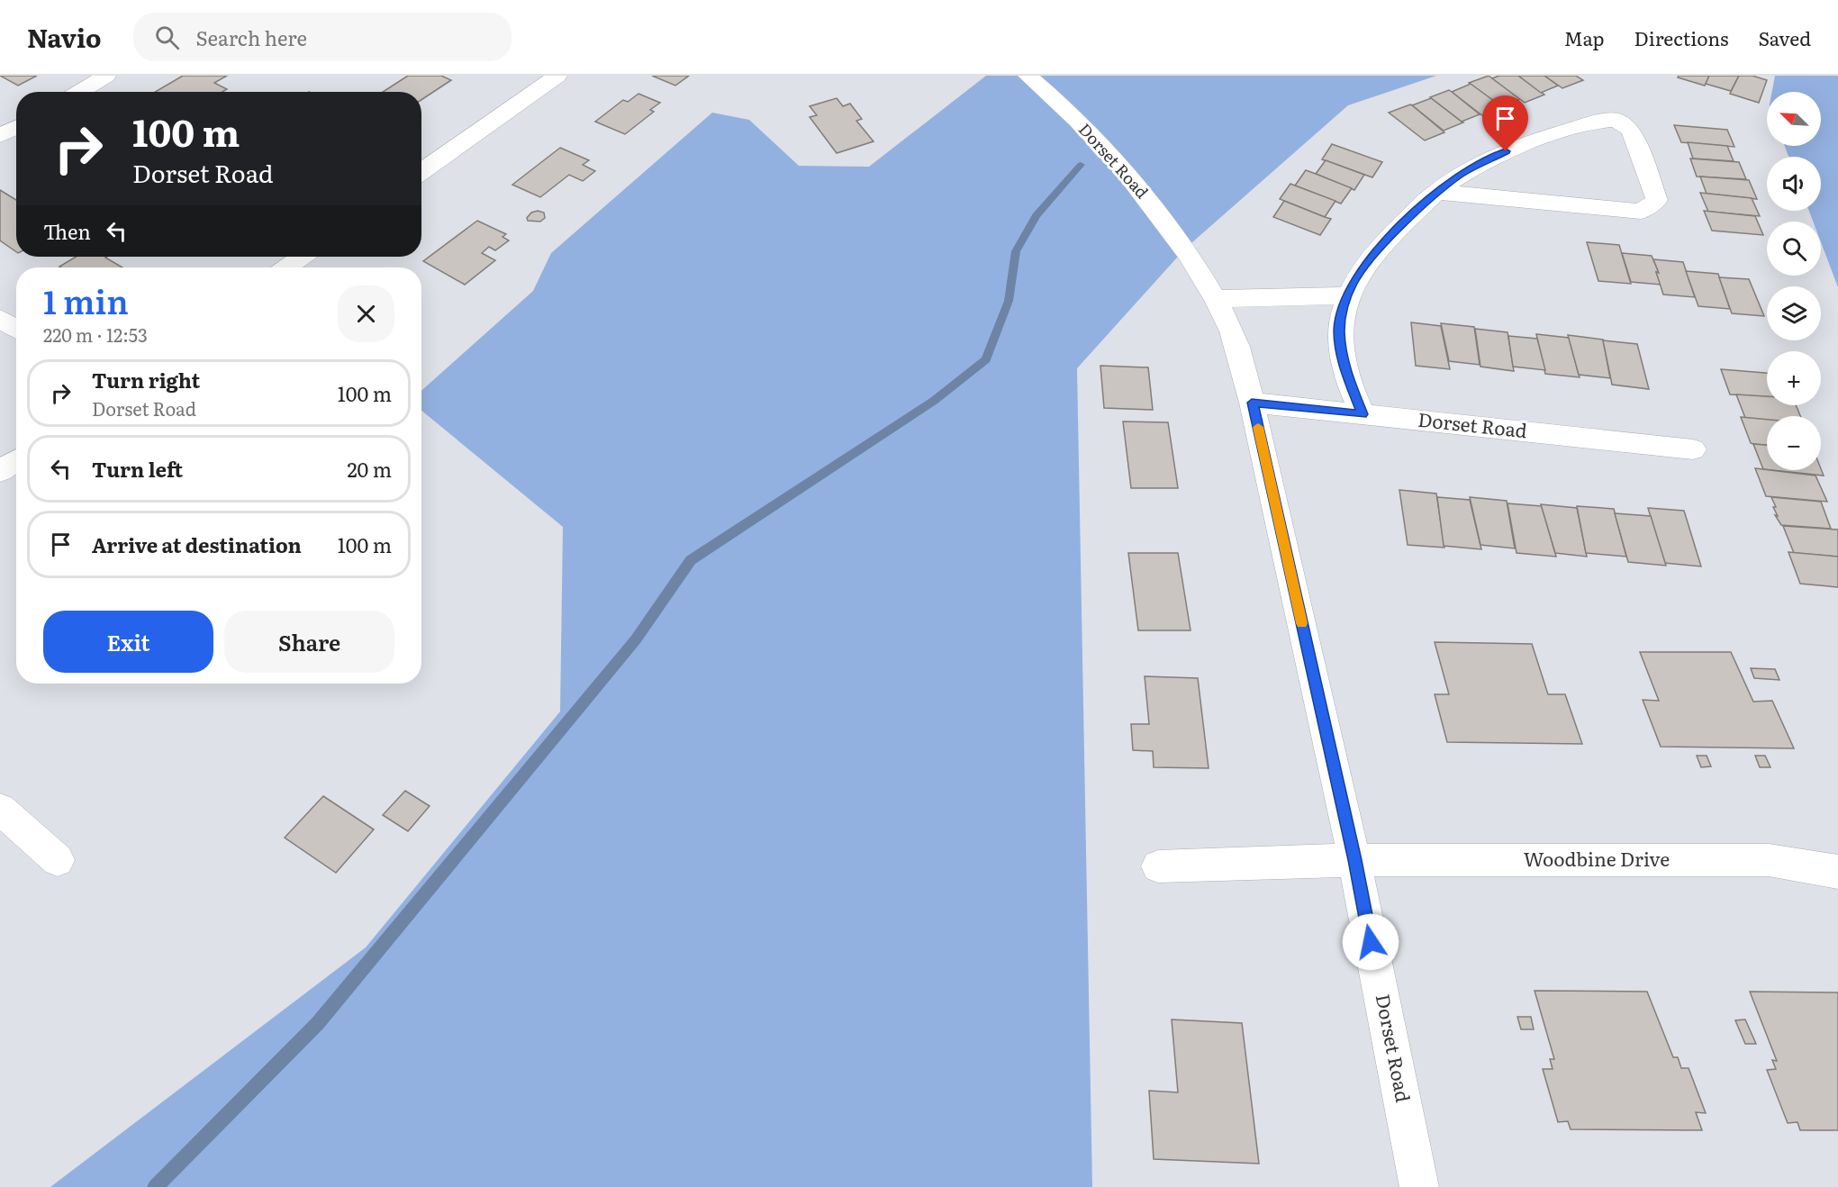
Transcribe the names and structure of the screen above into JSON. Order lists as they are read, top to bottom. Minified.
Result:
{"streets":{"street":["Dorset Road","Woodbine Drive"]},"crossings":[["Dorset Road","Woodbine Drive"]],"north":"top left","page":{"header":"Navio","search":"Search here","nav":["Map","Directions","Saved"],"map_buttons":["+","−"],"turn":["100 m","Dorset Road"],"then":"Then","heading":["1 min","220 m · 12:53"],"list":[{"name":"Turn right","note":"Dorset Road","value":"100 m"},{"name":"Turn left","value":"20 m"},{"name":"Arrive at destination","value":"100 m"}],"buttons":["Exit","Share"]}}
